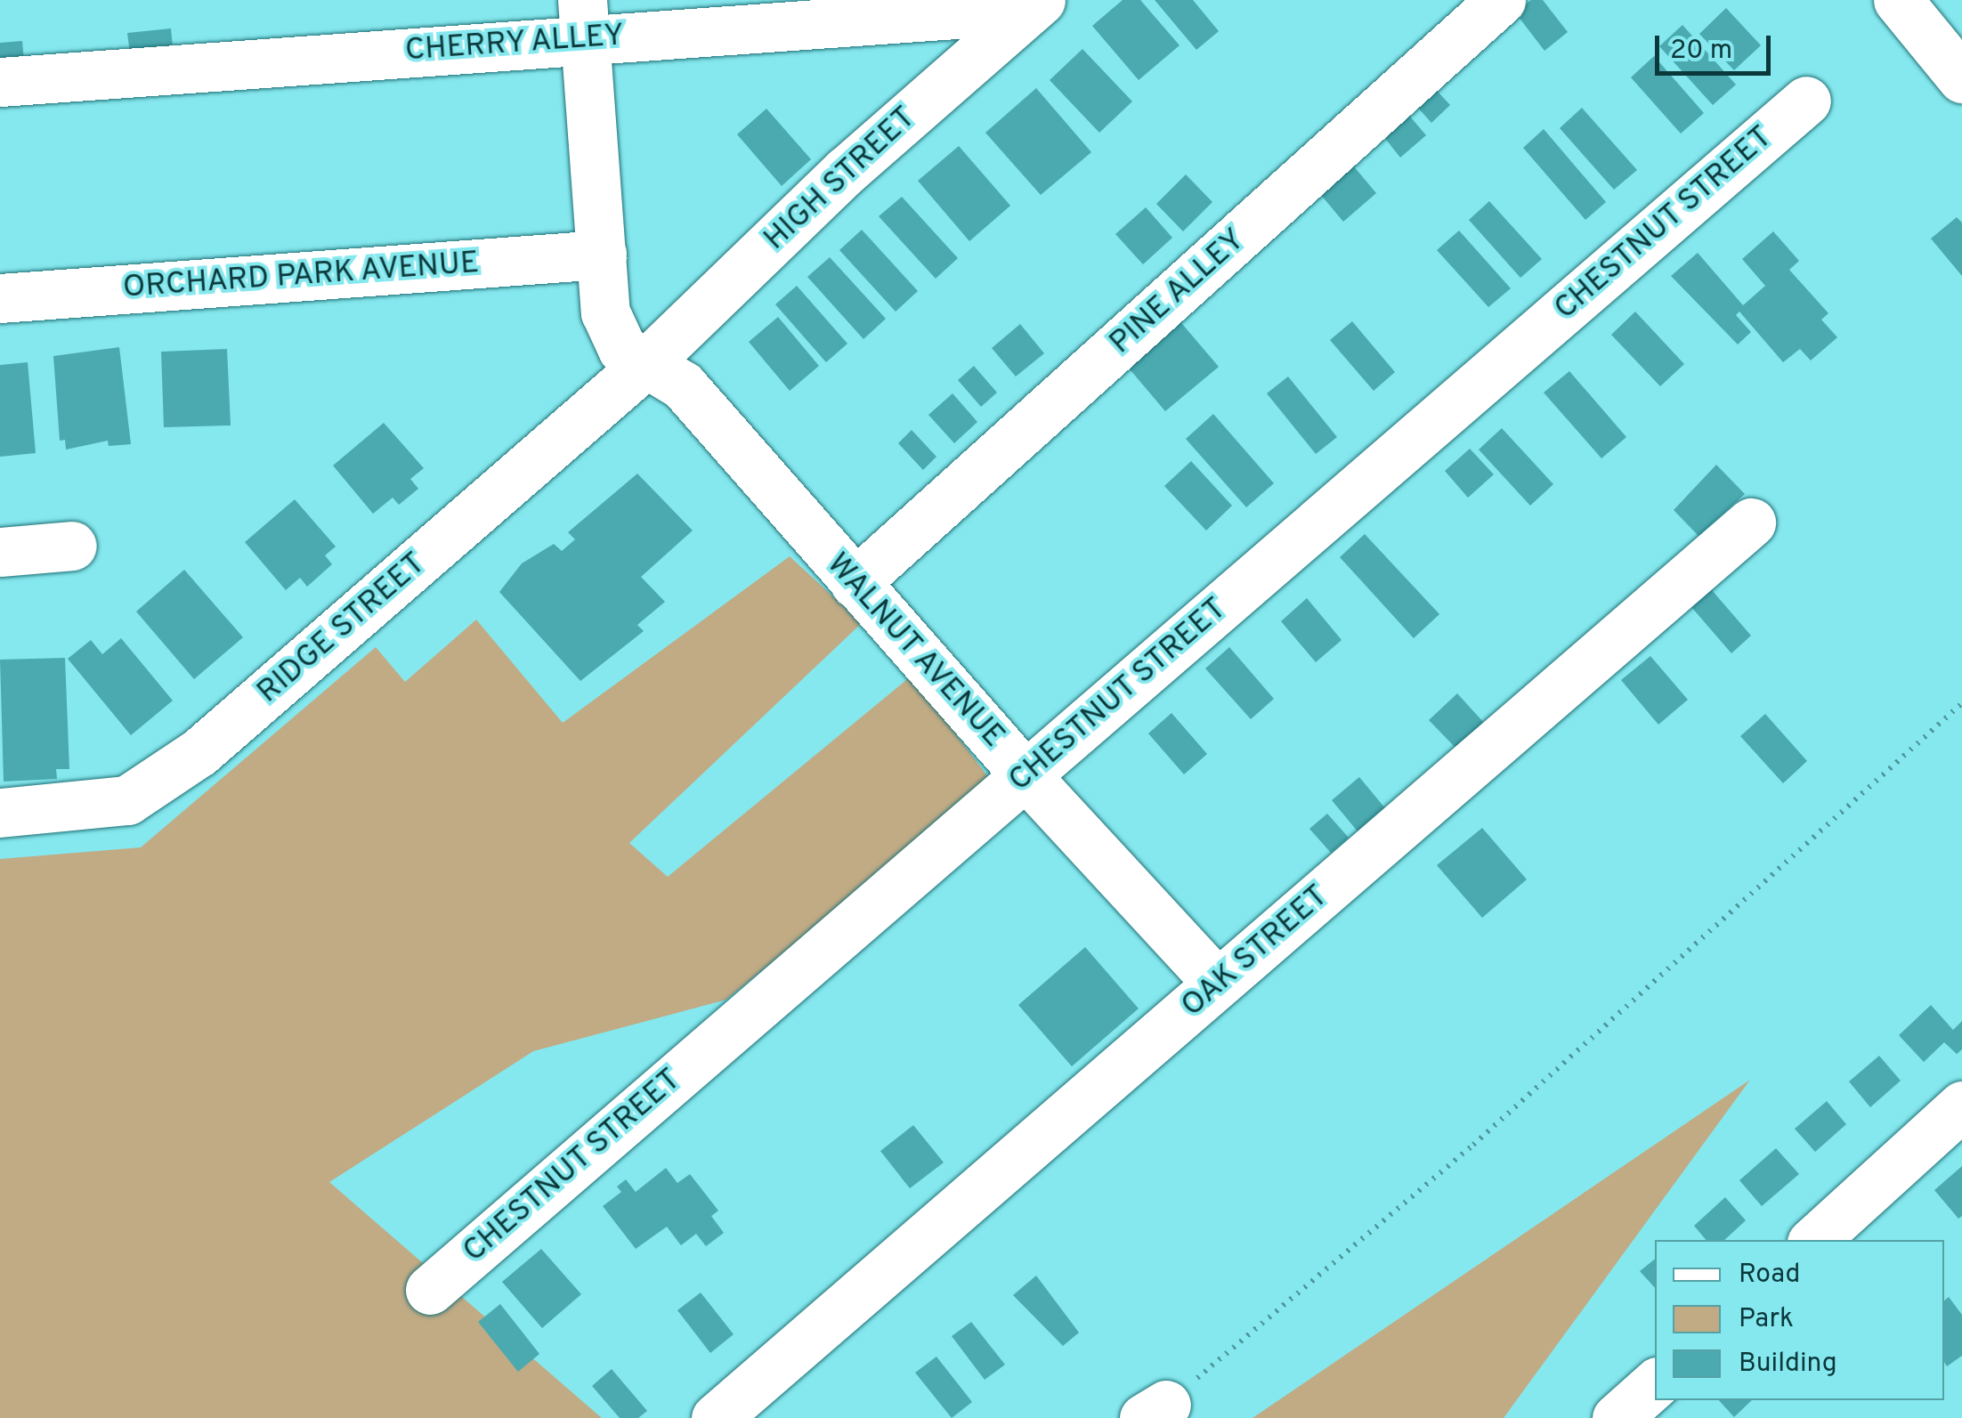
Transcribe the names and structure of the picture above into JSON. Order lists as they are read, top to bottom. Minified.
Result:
{"streets":{"street":["CHERRY ALLEY","HIGH STREET","CHESTNUT STREET","ORCHARD PARK AVENUE","PINE ALLEY","RIDGE STREET","WALNUT AVENUE","OAK STREET"]},"crossings":[["CHERRY ALLEY","HIGH STREET"],["CHERRY ALLEY","WALNUT AVENUE"],["HIGH STREET","RIDGE STREET"],["HIGH STREET","WALNUT AVENUE"],["CHESTNUT STREET","WALNUT AVENUE"],["ORCHARD PARK AVENUE","WALNUT AVENUE"],["PINE ALLEY","WALNUT AVENUE"],["RIDGE STREET","WALNUT AVENUE"],["WALNUT AVENUE","OAK STREET"]],"legend":["Road","Park","Building"],"scale_bar":"20 m"}
